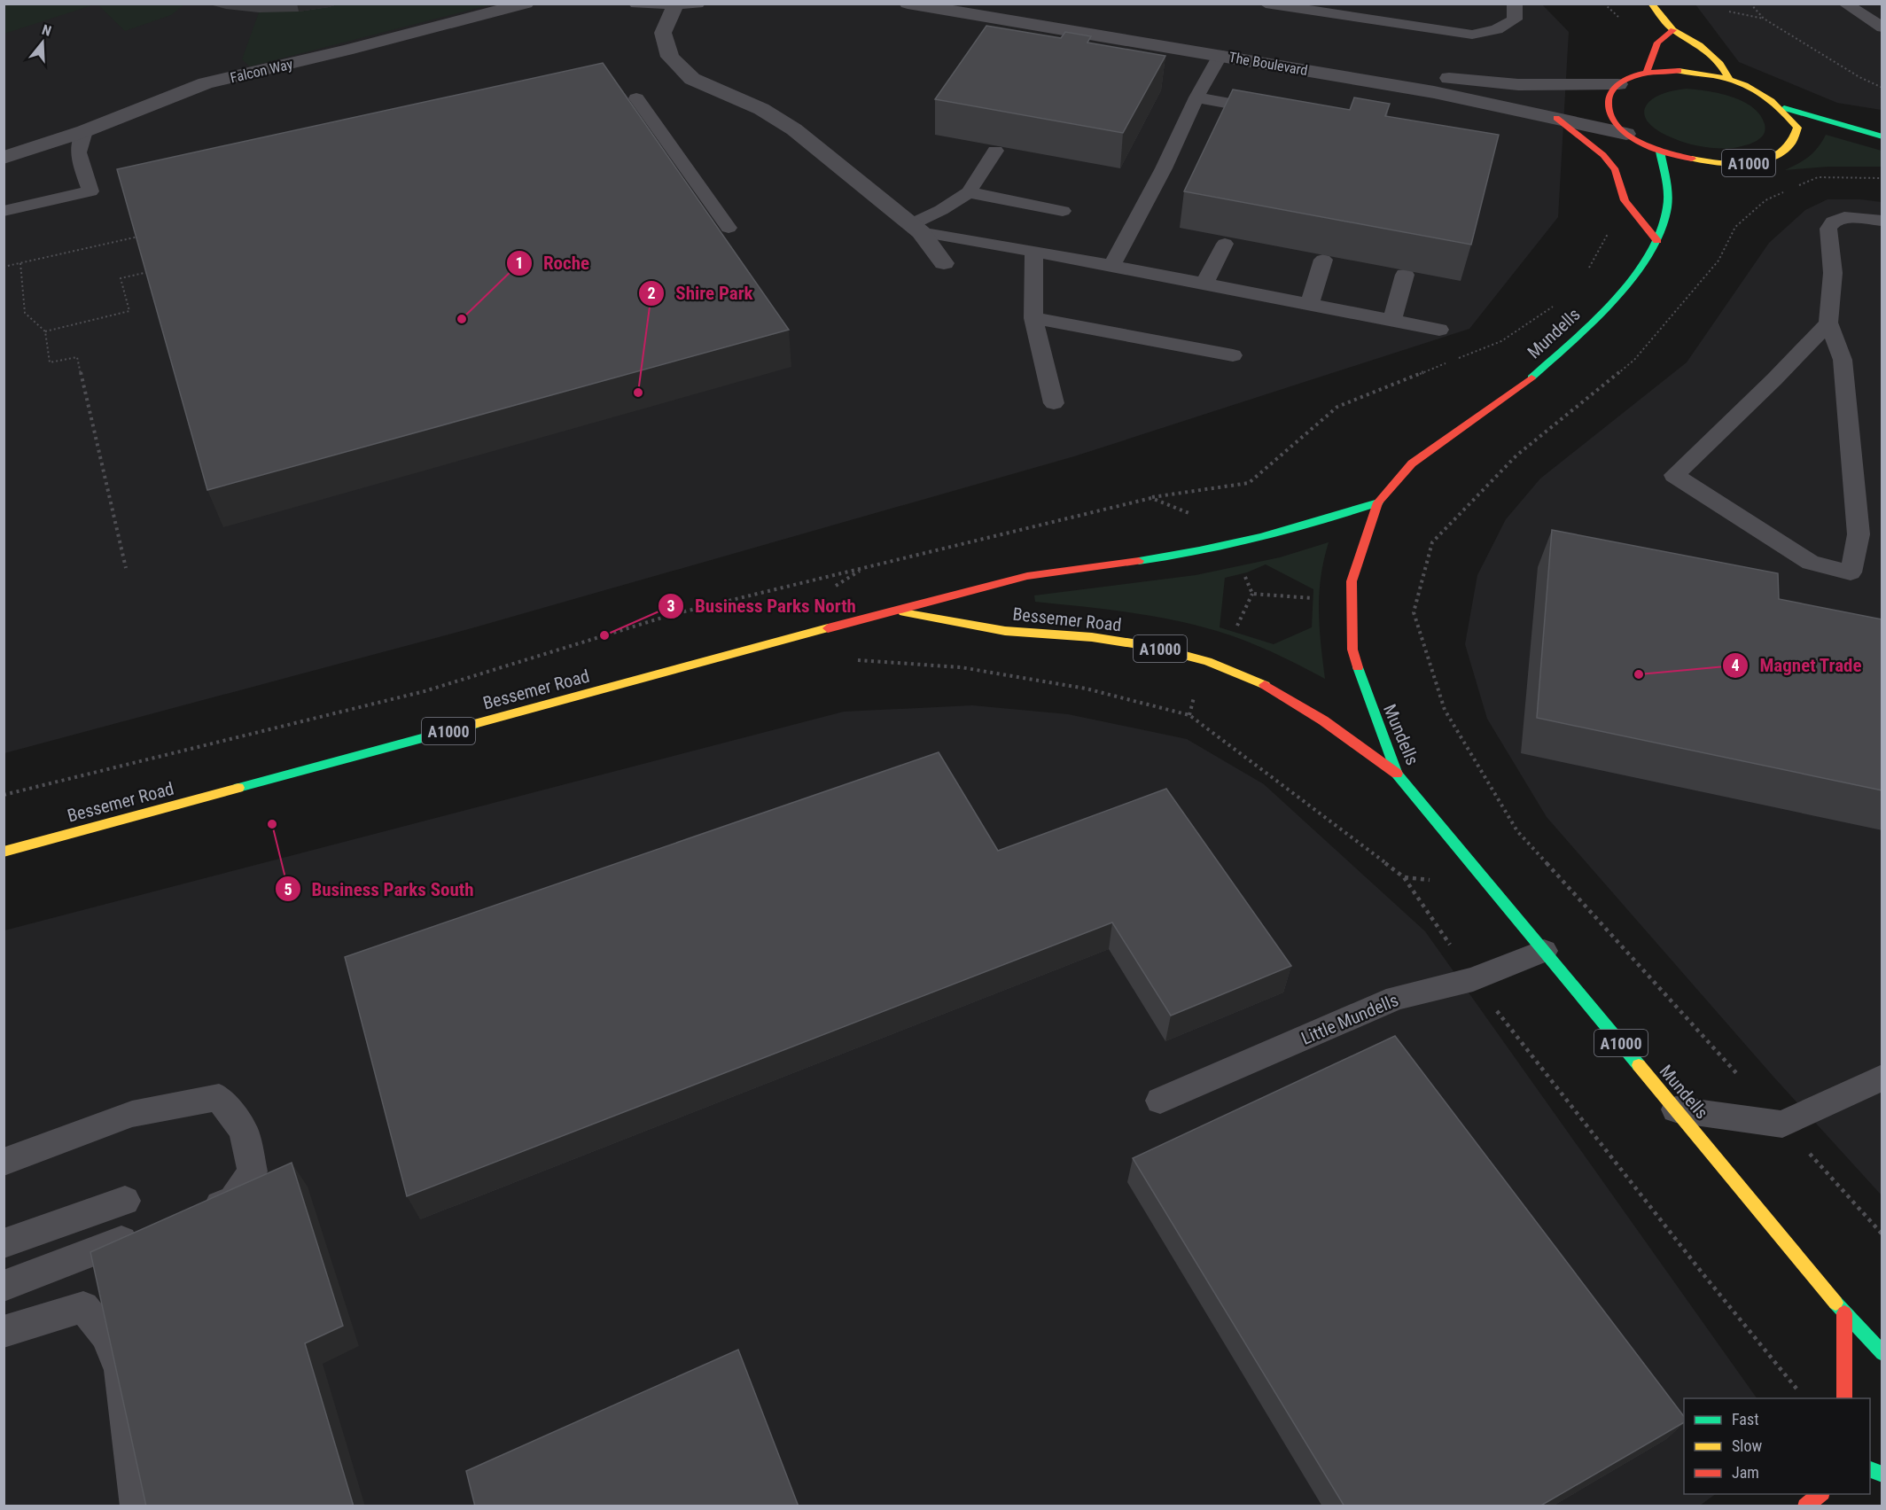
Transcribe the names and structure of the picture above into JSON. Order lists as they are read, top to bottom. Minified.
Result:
{"streets":{"main road":["A1000","Mundells","Bessemer Road"],"street":["The Boulevard","Falcon Way"],"lane":["Little Mundells"]},"crossings":[["The Boulevard","A1000"],["A1000","Mundells"],["Mundells","Bessemer Road"],["Mundells","Little Mundells"]],"places":["Roche","Shire Park","Business Parks North","Magnet Trade","Business Parks South"],"legend":["Fast","Slow","Jam"],"north":"top"}
